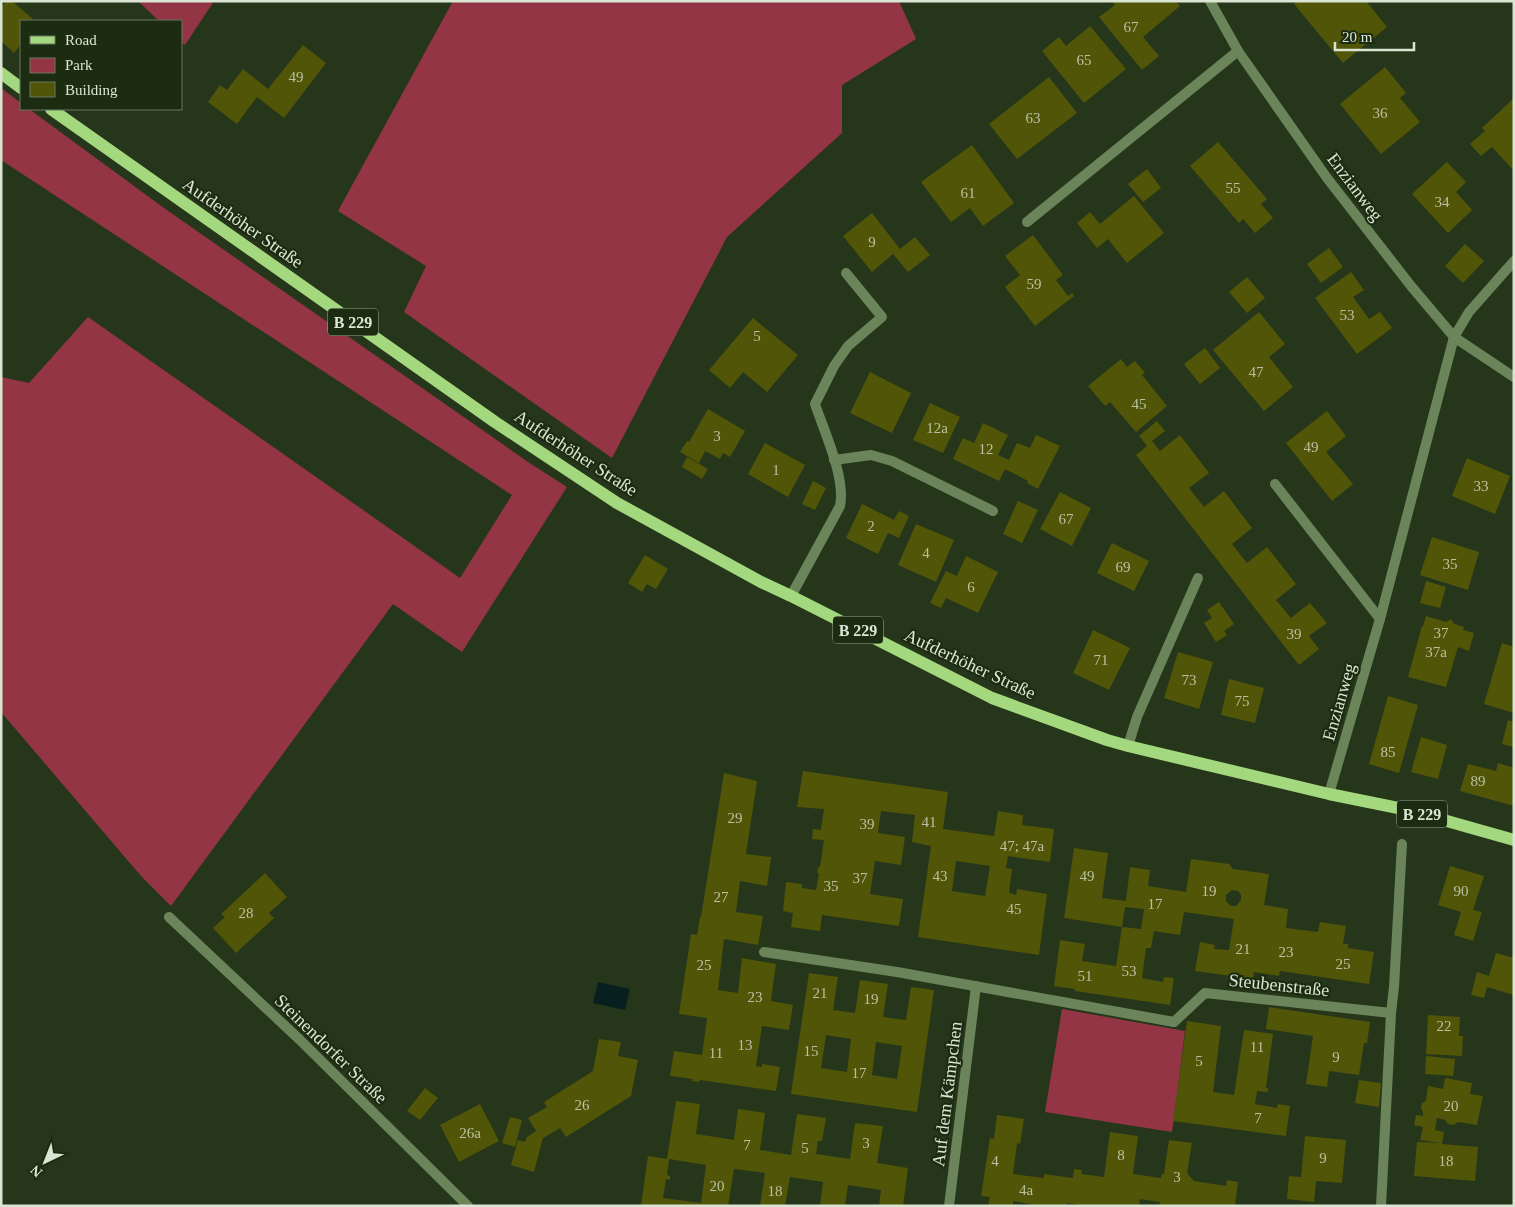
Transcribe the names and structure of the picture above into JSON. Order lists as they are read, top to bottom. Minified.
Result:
{"streets":{"main road":["Aufderhöher Straße","B 229"],"street":["Enzianweg","Steubenstraße","Steinendorfer Straße","Auf dem Kämpchen"]},"crossings":[["Enzianweg","Aufderhöher Straße"],["Steubenstraße","Auf dem Kämpchen"]],"house_numbers":["67","65","49","36","63","55","61","34","9","59","53","5","47","45","12a","3","49","12","1","33","67","2","4","35","69","6","37","39","37a","71","73","75","85","89","29","41","39","47; 47a","43","49","37","35","19","90","27","17","45","28","21","23","25","25","53","51","21","23","19","22","13","11","15","11","9","5","17","26","20","7","26a","3","7","5","8","9","4","18","3","20","4a","18"],"legend":["Road","Park","Building"],"scale_bar":"20 m","north":"bottom left"}
